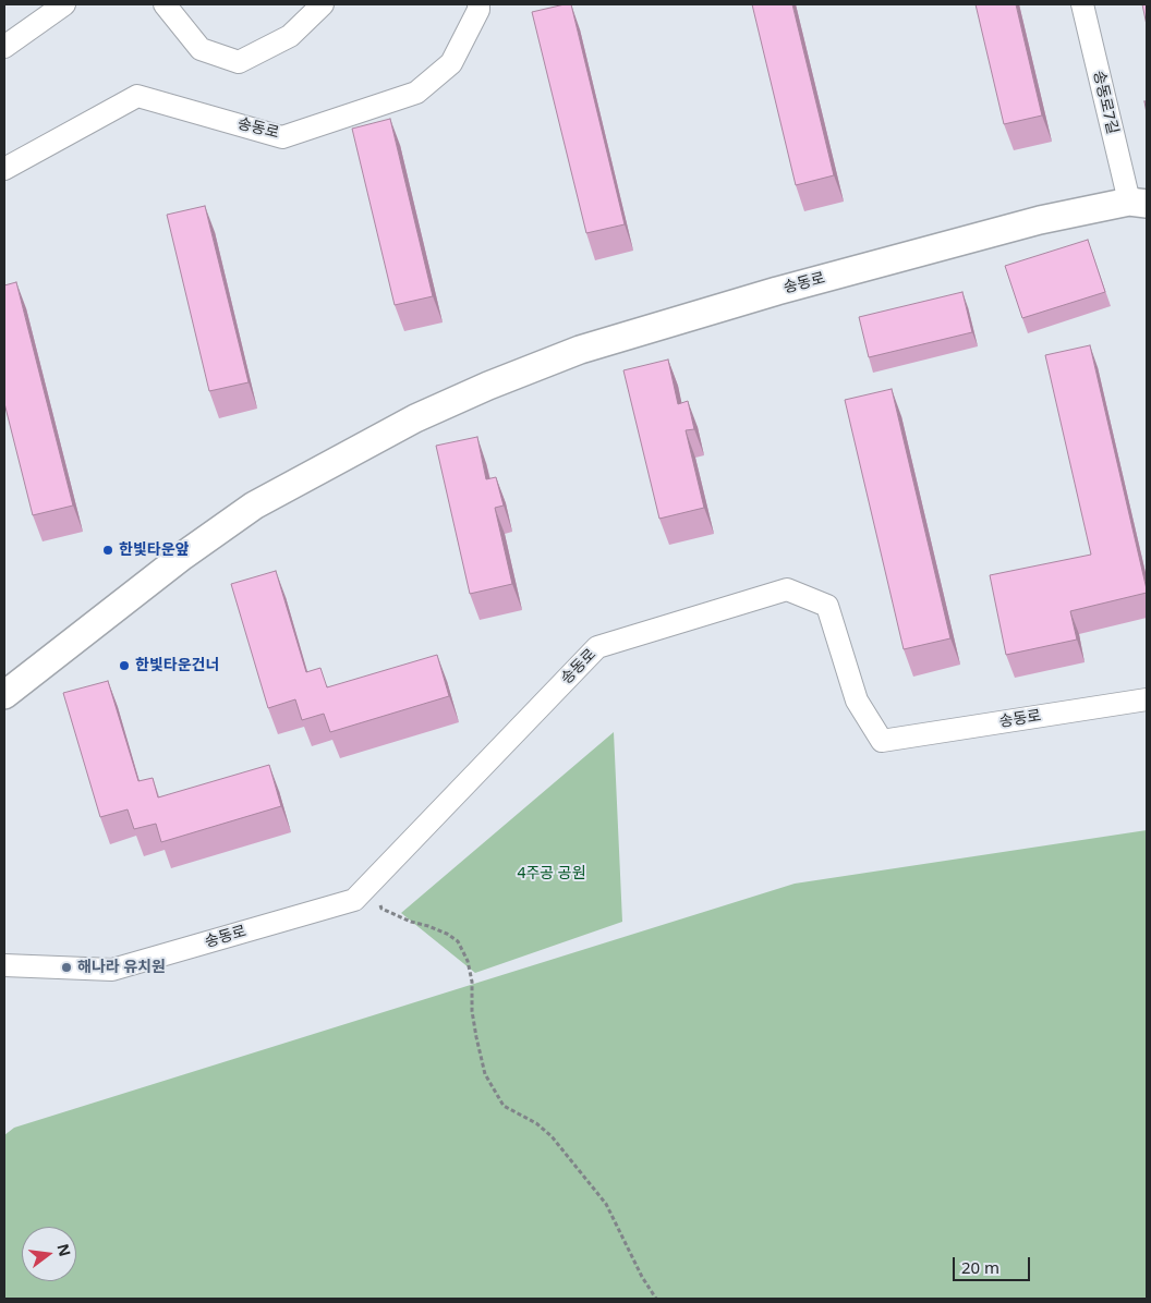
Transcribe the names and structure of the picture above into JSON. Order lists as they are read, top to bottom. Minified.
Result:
{"streets":{"street":["송동로7길","송동로"]},"crossings":[["송동로7길","송동로"]],"parks":["4주공 공원"],"places":["한빛타운앞","한빛타운건너","해나라 유치원"],"scale_bar":"20 m","north":"right"}
